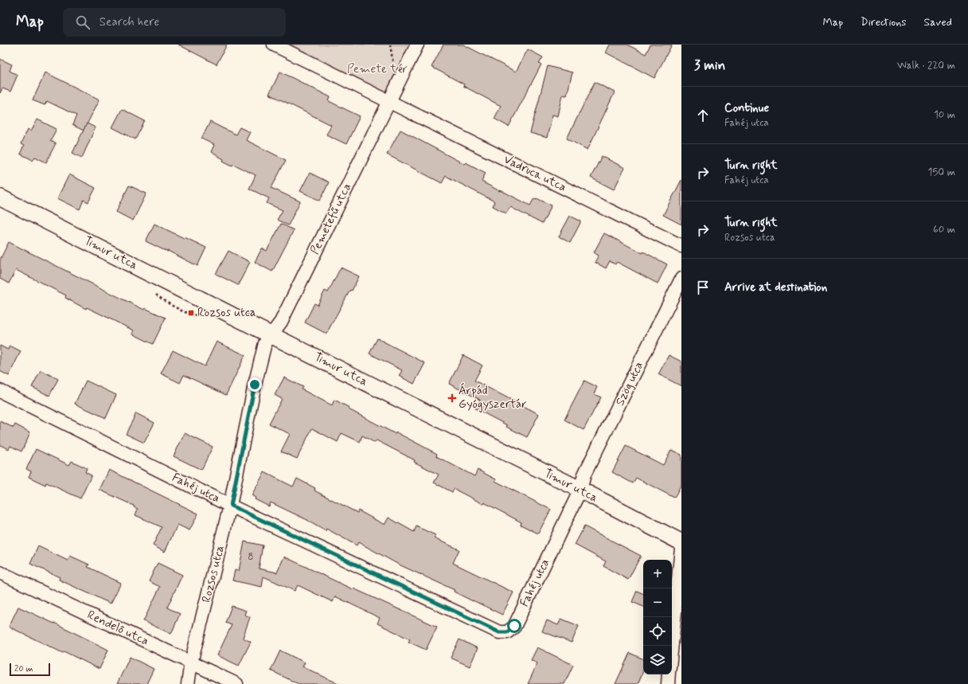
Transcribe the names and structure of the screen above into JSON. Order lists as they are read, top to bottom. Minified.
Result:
{"streets":{"street":["Vadruca utca","Pemetefű utca","Timur utca","Szög utca","Fahéj utca","Rozsos utca","Rendelő utca"]},"crossings":[["Vadruca utca","Pemetefű utca"],["Pemetefű utca","Timur utca"],["Pemetefű utca","Rozsos utca"],["Timur utca","Szög utca"],["Timur utca","Fahéj utca"],["Timur utca","Rozsos utca"],["Szög utca","Fahéj utca"],["Fahéj utca","Rozsos utca"],["Rozsos utca","Rendelő utca"]],"parks":["Pemete tér"],"places":{"transit":["Rozsos utca"],"health":["Árpád Gyógyszertár"]},"house_numbers":["8"],"scale_bar":"20 m","page":{"header":"Map","search":"Search here","nav":["Map","Directions","Saved"],"heading":["3 min","Walk · 220 m"],"list":[["Continue","Fahéj utca","10 m"],["Turn right","Fahéj utca","150 m"],["Turn right","Rozsos utca","60 m"],"Arrive at destination"],"map_buttons":["+","−"],"scale":"20 m"}}
